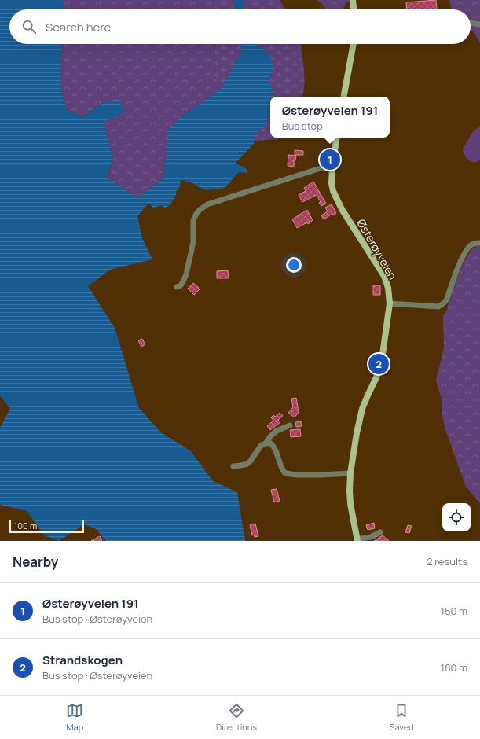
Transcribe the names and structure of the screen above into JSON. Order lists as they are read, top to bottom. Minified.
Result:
{"streets":{"main road":["Østerøyveien"]},"scale_bar":"100 m","page":{"search":"Search here","popup":["Østerøyveien 191","Bus stop"],"pins":["1","2"],"scale":"100 m","heading":["Nearby","2 results"],"list":[{"mark":"1","name":"Østerøyveien 191","note":"Bus stop · Østerøyveien","value":"150 m"},{"mark":"2","name":"Strandskogen","note":"Bus stop · Østerøyveien","value":"180 m"}],"nav":["Map","Directions","Saved"]}}
